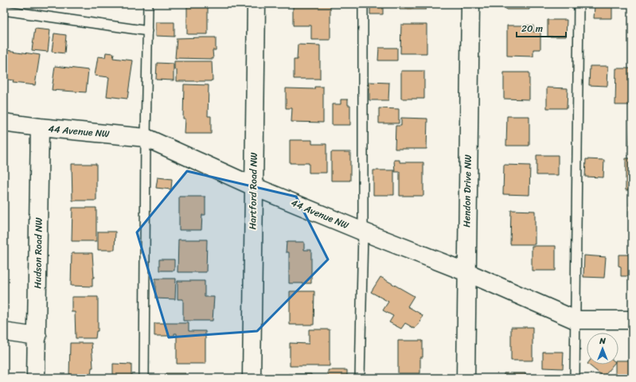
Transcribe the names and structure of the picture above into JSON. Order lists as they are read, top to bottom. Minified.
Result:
{"streets":{"street":["44 Avenue NW","Hartford Road NW","Hendon Drive NW","Hudson Road NW"]},"crossings":[["44 Avenue NW","Hartford Road NW"],["44 Avenue NW","Hendon Drive NW"],["44 Avenue NW","Hudson Road NW"]],"scale_bar":"20 m","north":"top"}
